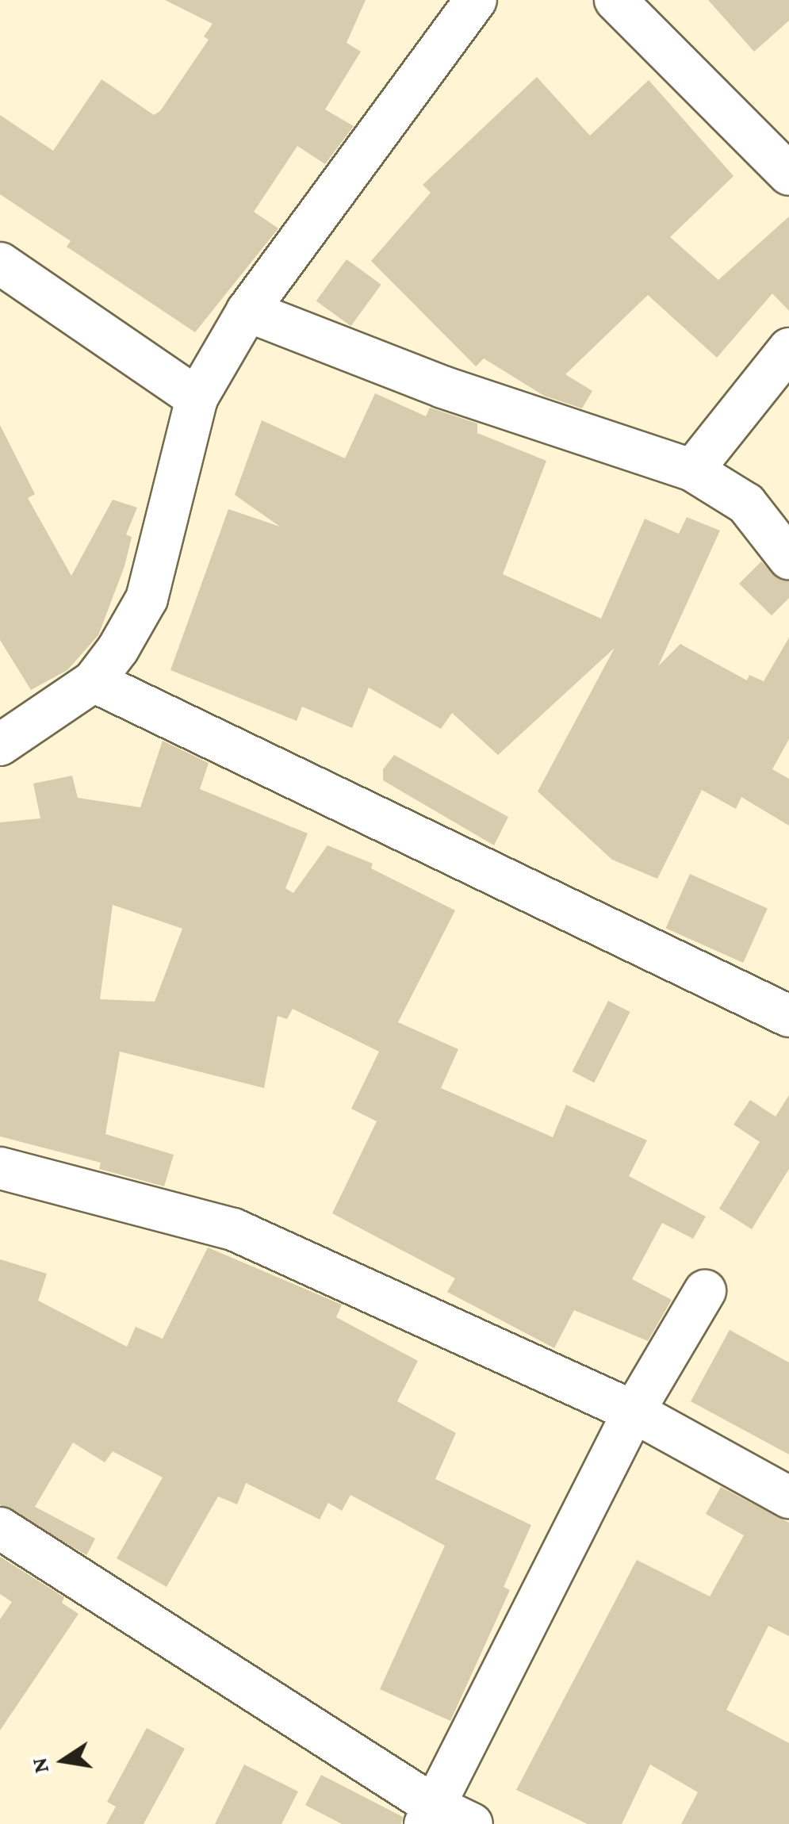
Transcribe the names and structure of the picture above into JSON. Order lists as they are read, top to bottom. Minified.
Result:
{"north":"left"}
